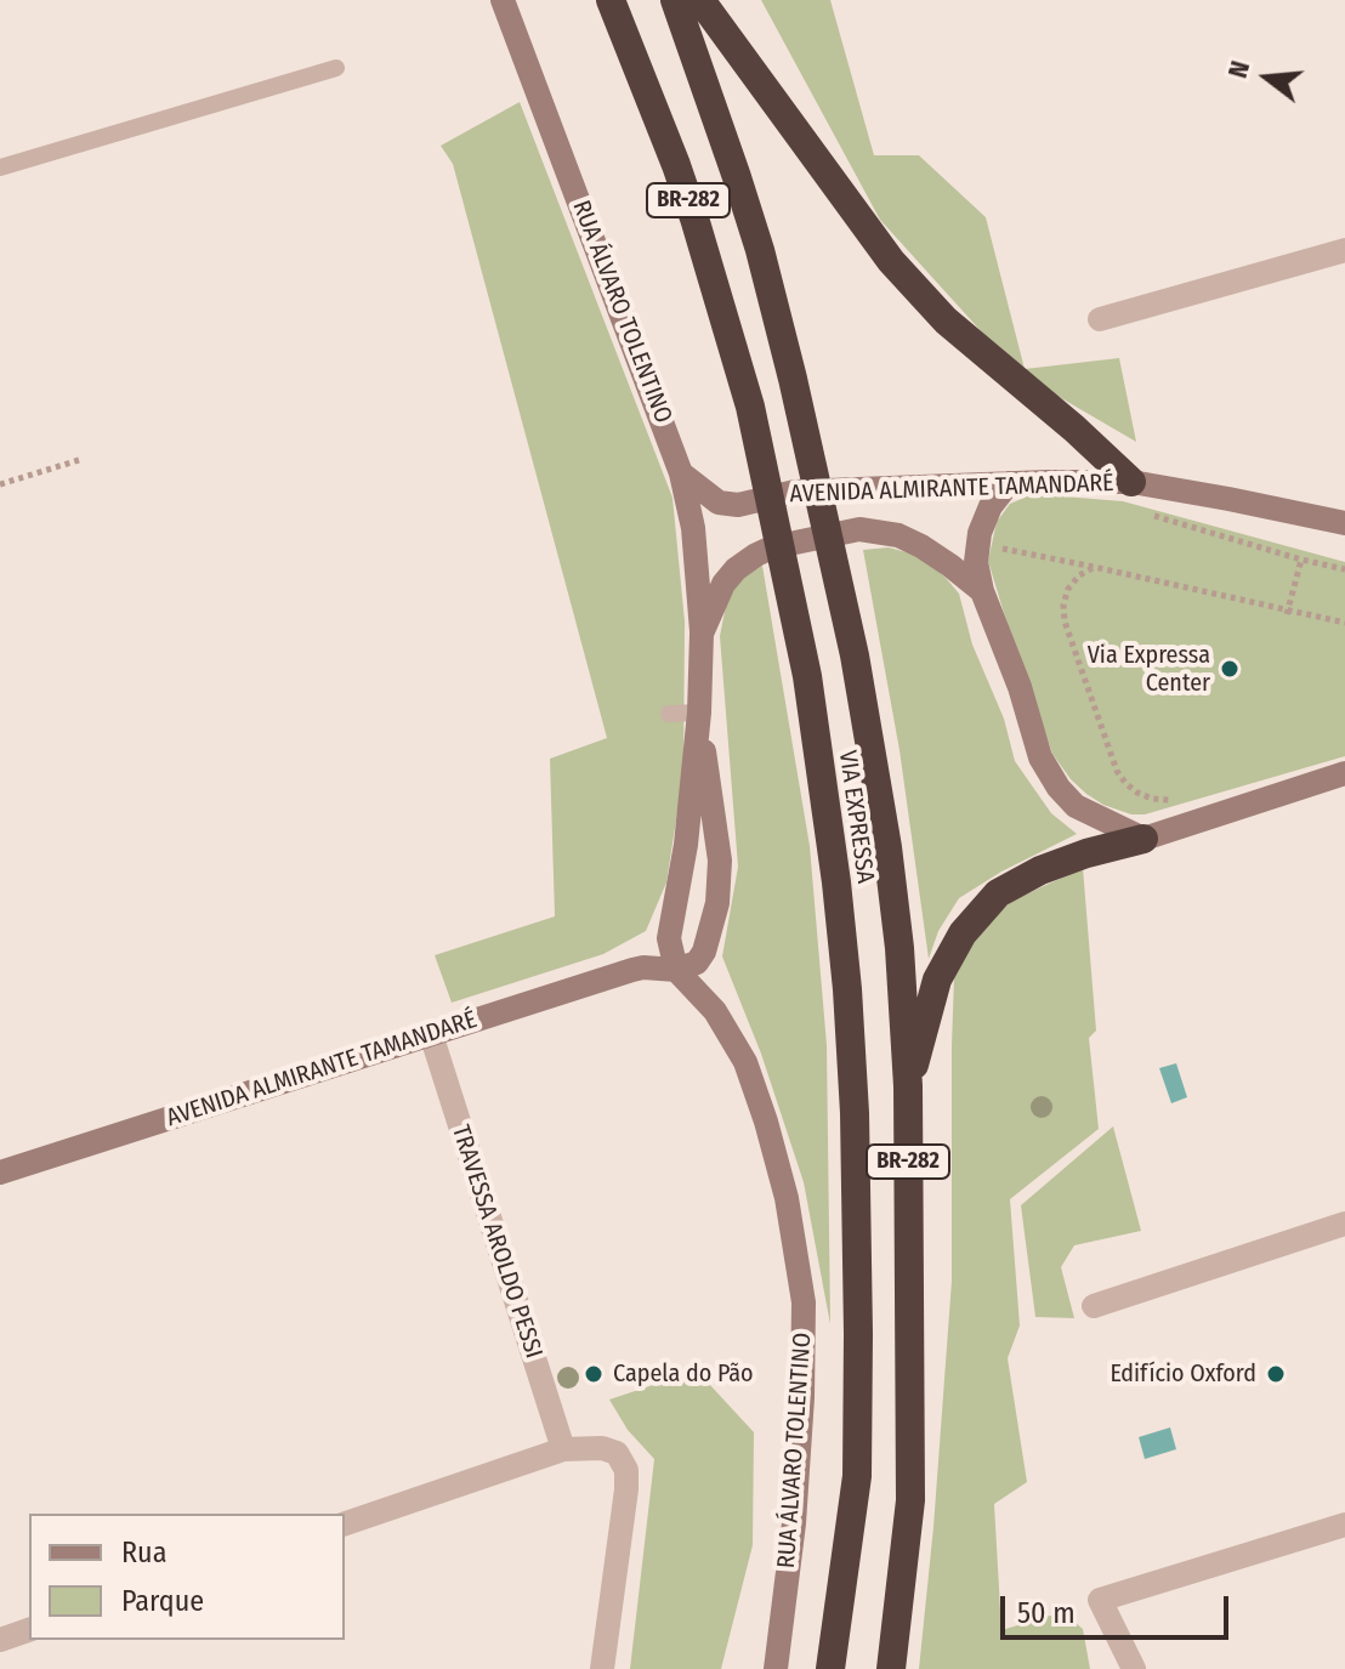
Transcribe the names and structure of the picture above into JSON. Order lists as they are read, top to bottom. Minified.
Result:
{"streets":{"highway":["BR-282","VIA EXPRESSA"],"main road":["RUA ÁLVARO TOLENTINO","AVENIDA ALMIRANTE TAMANDARÉ"],"street":["TRAVESSA AROLDO PESSI"]},"crossings":[["RUA ÁLVARO TOLENTINO","AVENIDA ALMIRANTE TAMANDARÉ"],["AVENIDA ALMIRANTE TAMANDARÉ","TRAVESSA AROLDO PESSI"]],"places":["Via Expressa Center","Capela do Pão","Edifício Oxford"],"legend":["Rua","Parque"],"scale_bar":"50 m","north":"left"}
